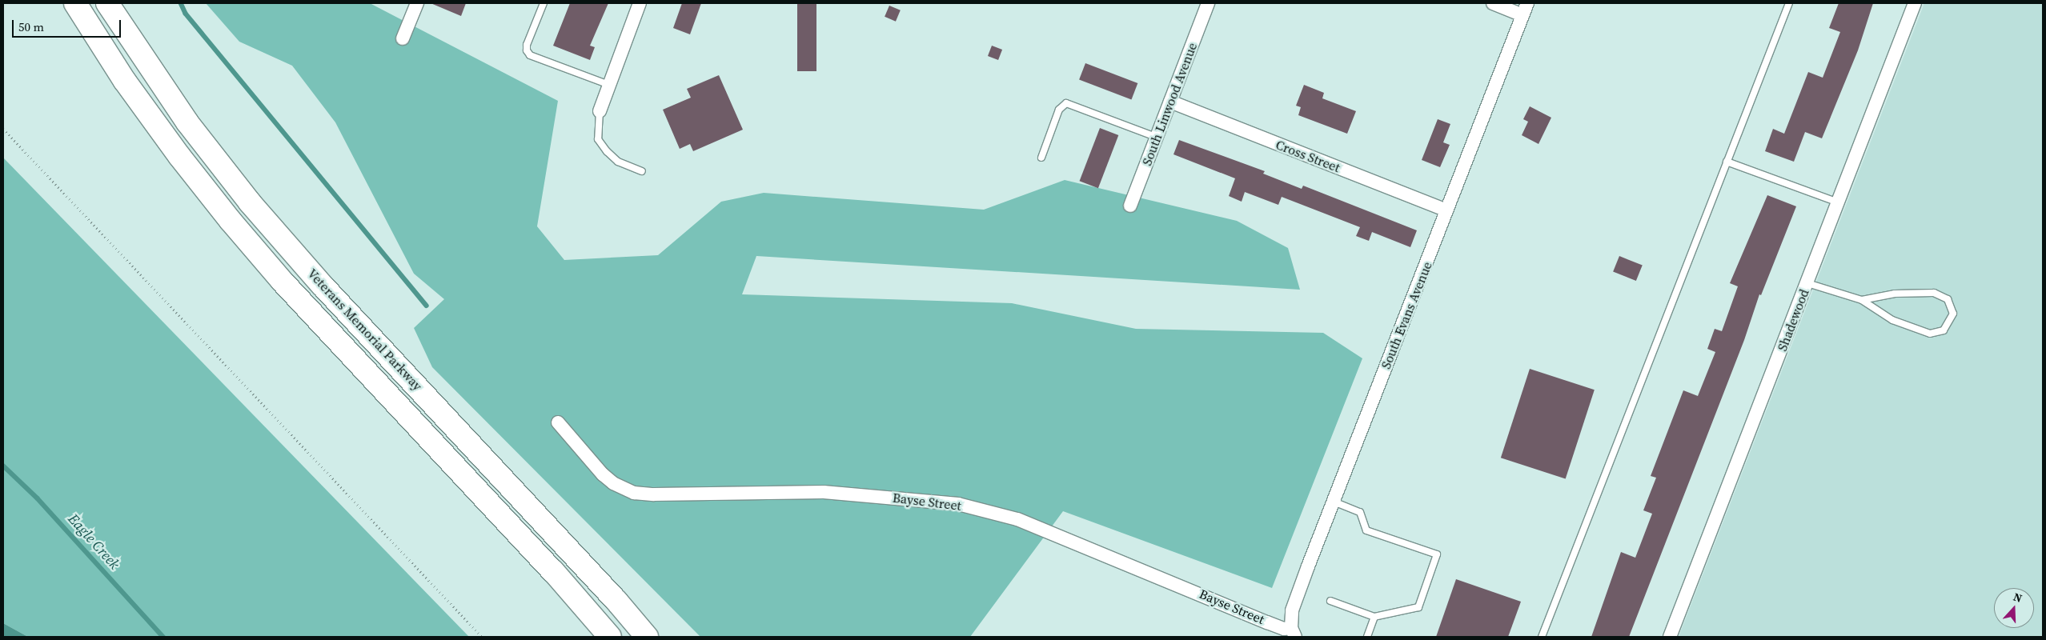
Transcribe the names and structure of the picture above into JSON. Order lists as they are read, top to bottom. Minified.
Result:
{"streets":{"highway":["Veterans Memorial Parkway"],"street":["South Linwood Avenue","Cross Street","South Evans Avenue","Shadewood","Bayse Street"]},"crossings":[["South Linwood Avenue","Cross Street"],["Cross Street","South Evans Avenue"],["South Evans Avenue","Bayse Street"]],"water":["Eagle Creek"],"scale_bar":"50 m","north":"top"}
